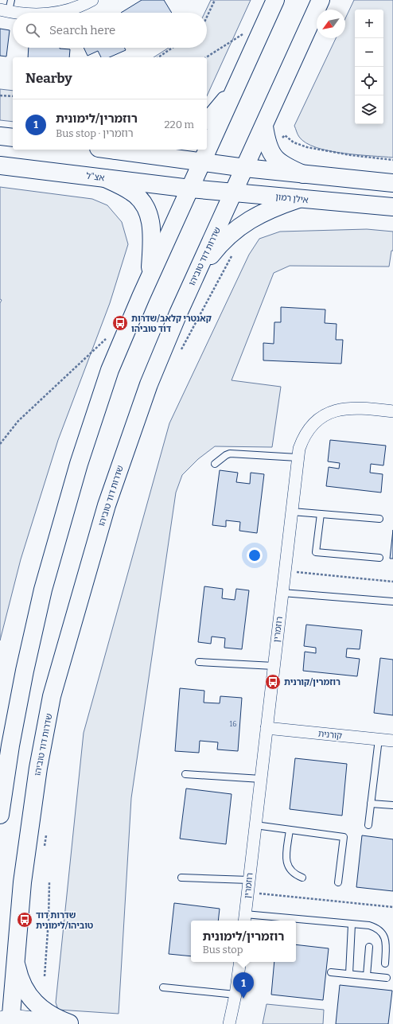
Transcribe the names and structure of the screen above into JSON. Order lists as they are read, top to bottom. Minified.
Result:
{"streets":{"main road":["אצ\"ל","אילן רמון","שדרות דוד טוביהו"],"street":["רוזמרין","קורנית"]},"crossings":[["אצ\"ל","אילן רמון"],["אילן רמון","שדרות דוד טוביהו"],["רוזמרין","קורנית"]],"places":{"bus stop":["קאנטרי קלאב/שדרות דוד טוביהו","רוזמרין/קורנית","שדרות דוד טוביהו/לימונית"]},"house_numbers":["16"],"north":"bottom left","page":{"map_buttons":["+","−"],"search":"Search here","heading":"Nearby","list":[{"mark":"1","name":"רוזמרין/לימונית","note":"Bus stop · רוזמרין","value":"220 m"}],"popup":["רוזמרין/לימונית","Bus stop"],"pins":"1"}}
